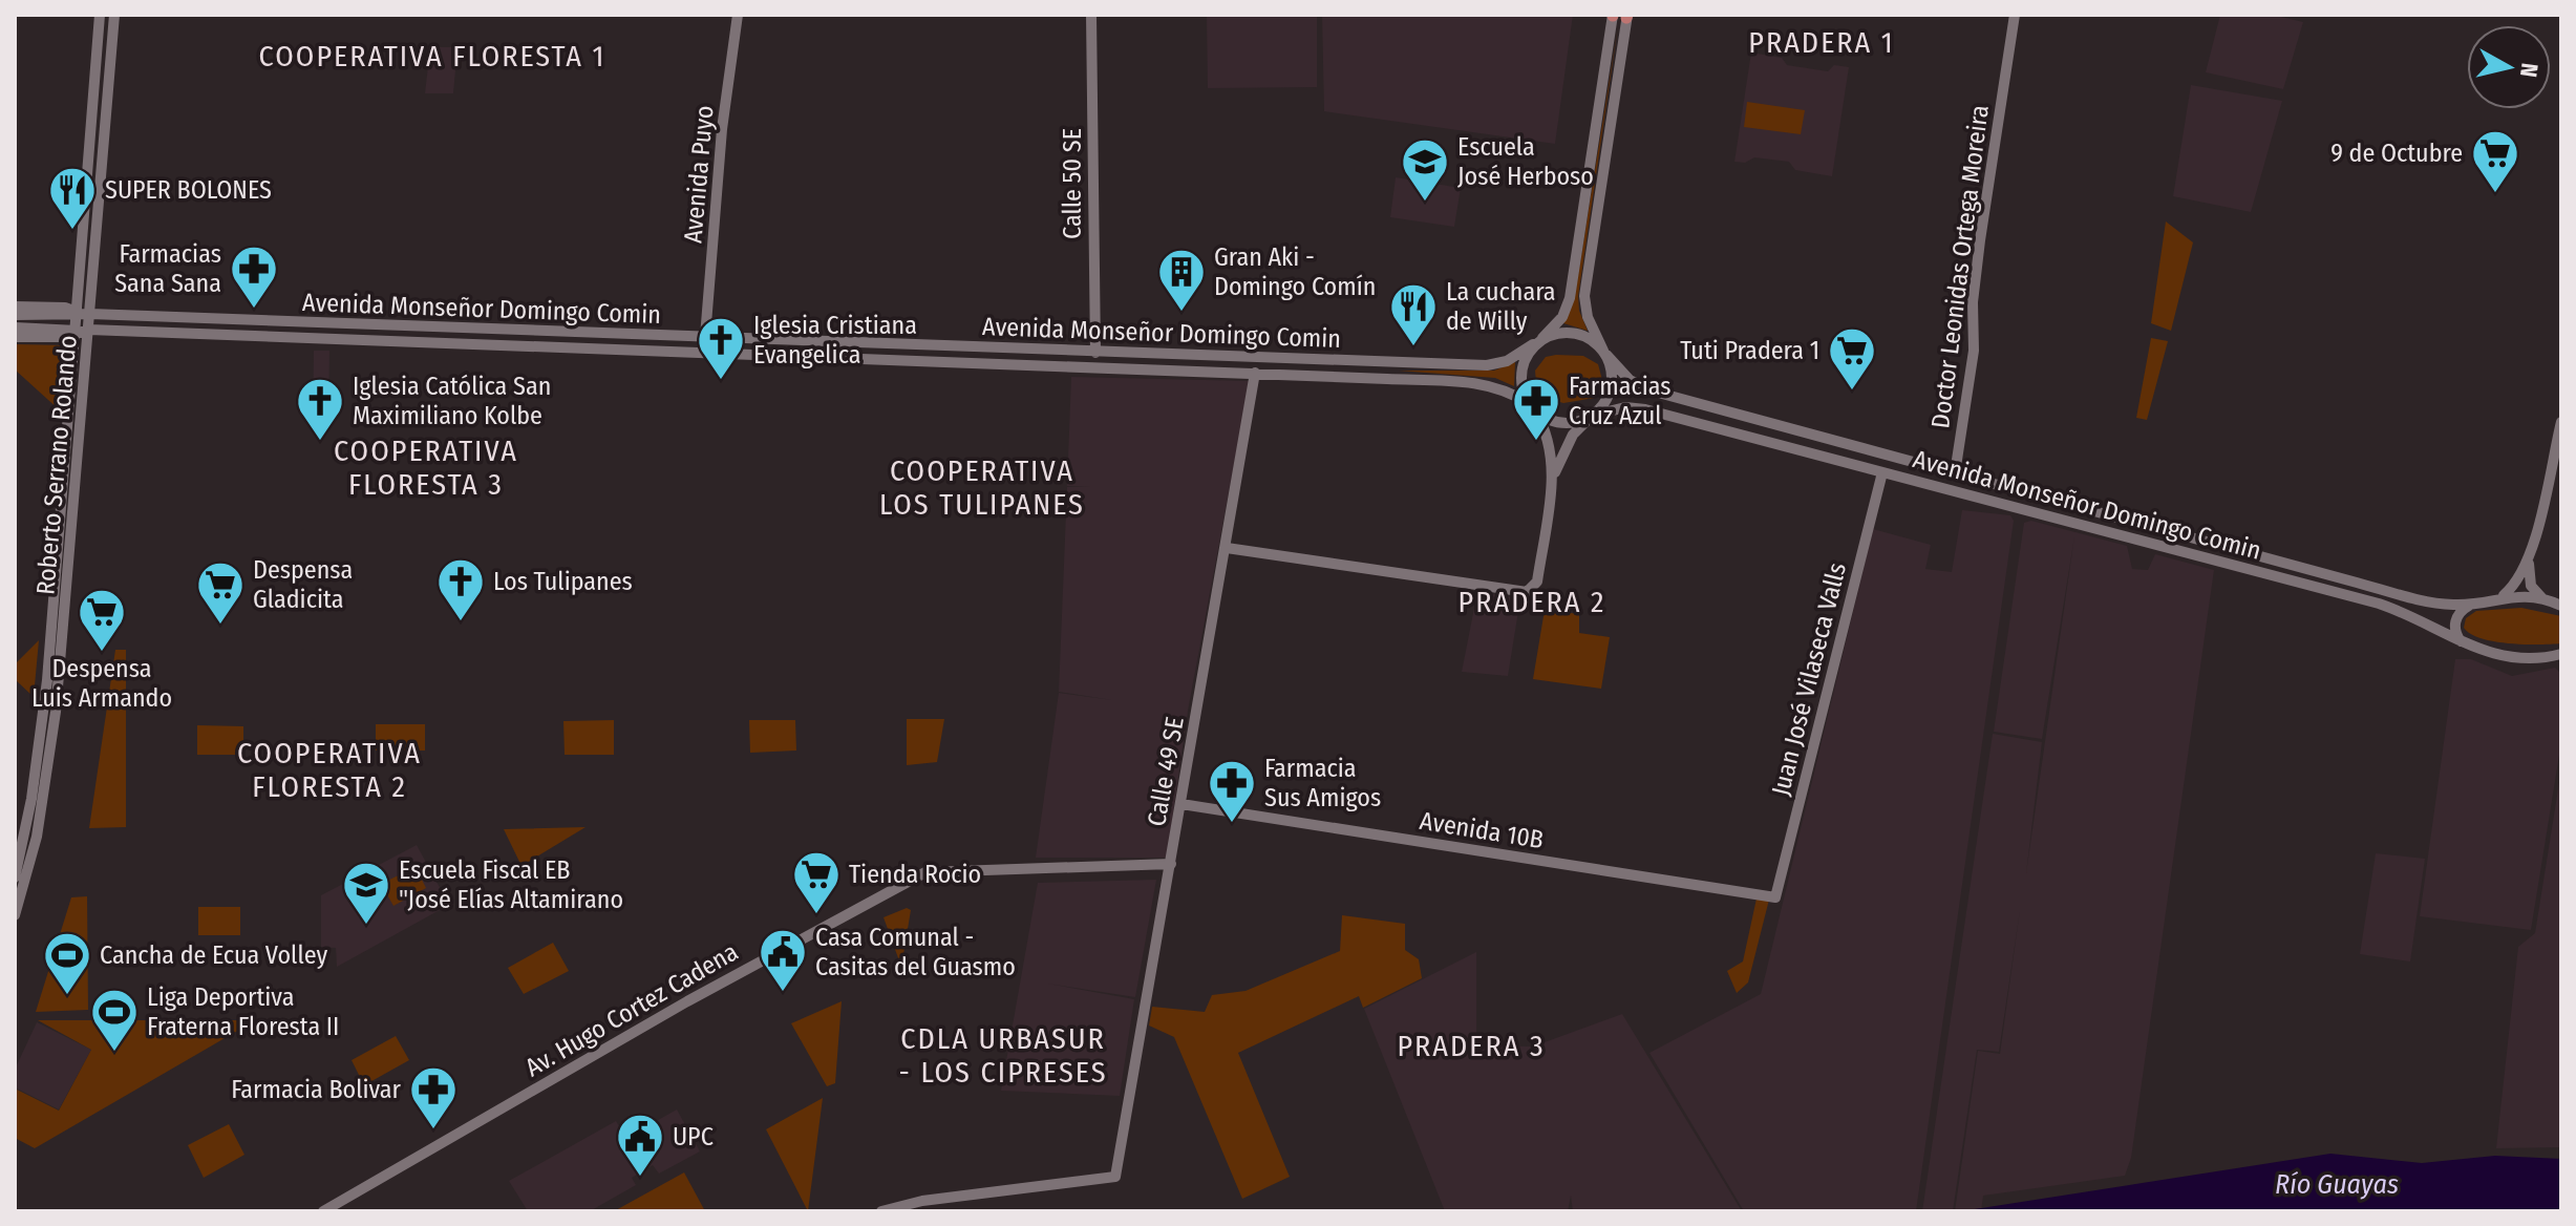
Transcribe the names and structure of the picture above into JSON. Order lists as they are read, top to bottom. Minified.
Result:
{"streets":{"main road":["Avenida Puyo","Calle 50 SE","Doctor Leonidas Ortega Moreira","Avenida Monseñor Domingo Comin","Roberto Serrano Rolando","Juan José Vilaseca Valls","Calle 49 SE","Avenida 10B","Av. Hugo Cortez Cadena"]},"crossings":[["Avenida Puyo","Avenida Monseñor Domingo Comin"],["Calle 50 SE","Avenida Monseñor Domingo Comin"],["Doctor Leonidas Ortega Moreira","Avenida Monseñor Domingo Comin"],["Avenida Monseñor Domingo Comin","Roberto Serrano Rolando"],["Avenida Monseñor Domingo Comin","Juan José Vilaseca Valls"],["Avenida Monseñor Domingo Comin","Calle 49 SE"],["Juan José Vilaseca Valls","Avenida 10B"],["Calle 49 SE","Avenida 10B"],["Calle 49 SE","Av. Hugo Cortez Cadena"]],"districts":["PRADERA 1","COOPERATIVA FLORESTA 1","COOPERATIVA FLORESTA 3","COOPERATIVA LOS TULIPANES","PRADERA 2","COOPERATIVA FLORESTA 2","CDLA URBASUR - LOS CIPRESES","PRADERA 3"],"water":["Río Guayas"],"places":{"supermarket":["9 de Octubre","Tuti Pradera 1","Despensa Gladicita","Despensa Luis Armando","Tienda Rocio"],"school or university":["Escuela José Herboso","Escuela Fiscal EB \"José Elías Altamirano"],"restaurant":["SUPER BOLONES","La cuchara de Willy"],"pharmacy":["Farmacias Sana Sana","Farmacias Cruz Azul","Farmacia Sus Amigos","Farmacia Bolivar"],"building":["Gran Aki - Domingo Comín"],"church":["Iglesia Cristiana Evangelica","Iglesia Católica San Maximiliano Kolbe","Los Tulipanes"],"public building":["Casa Comunal - Casitas del Guasmo","UPC"],"sports":["Cancha de Ecua Volley","Liga Deportiva Fraterna Floresta II"]},"north":"right"}
